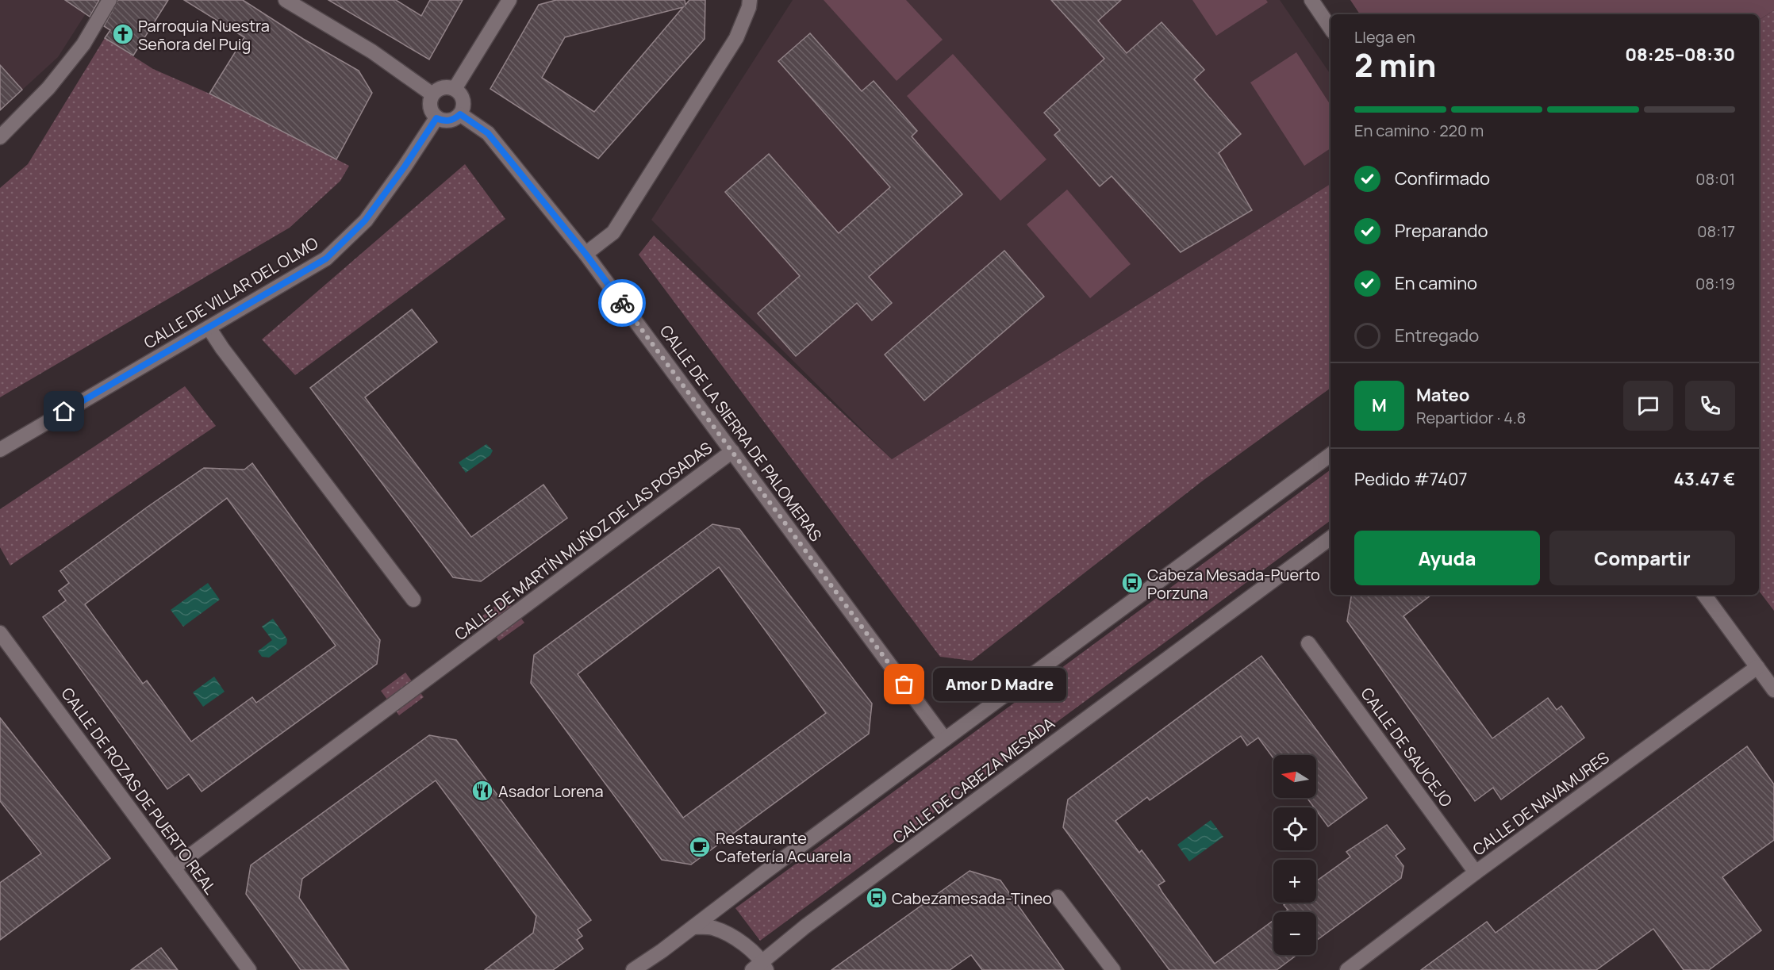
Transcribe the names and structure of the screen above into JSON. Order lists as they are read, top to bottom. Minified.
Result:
{"streets":{"street":["CALLE DE VILLAR DEL OLMO","CALLE DE LA SIERRA DE PALOMERAS","CALLE DE MARTÍN MUÑOZ DE LAS POSADAS","CALLE DE SAUCEJO","CALLE DE CABEZA MESADA","CALLE DE ROZAS DE PUERTO REAL","CALLE DE NAVAMURES"]},"crossings":[["CALLE DE VILLAR DEL OLMO","CALLE DE LA SIERRA DE PALOMERAS"],["CALLE DE LA SIERRA DE PALOMERAS","CALLE DE MARTÍN MUÑOZ DE LAS POSADAS"],["CALLE DE MARTÍN MUÑOZ DE LAS POSADAS","CALLE DE ROZAS DE PUERTO REAL"],["CALLE DE SAUCEJO","CALLE DE NAVAMURES"]],"places":{"church":["Parroquia Nuestra Señora del Puig"],"bus stop":["Cabeza Mesada-Puerto Porzuna","Cabezamesada-Tineo"],"other":["Amor D Madre"],"restaurant":["Asador Lorena"],"cafe":["Restaurante Cafetería Acuarela"]},"north":"left","page":{"heading":["2 min","Llega en","08:25–08:30"],"panel":["Mateo","Repartidor · 4.8","Pedido #7407","43.47 €"],"bar":"En camino · 220 m","list":[["Confirmado","08:01"],["Preparando","08:17"],["En camino","08:19"],"Entregado"],"round":"M","buttons":["Ayuda","Compartir"],"bubble":"Amor D Madre","map_buttons":["+","−"]}}
